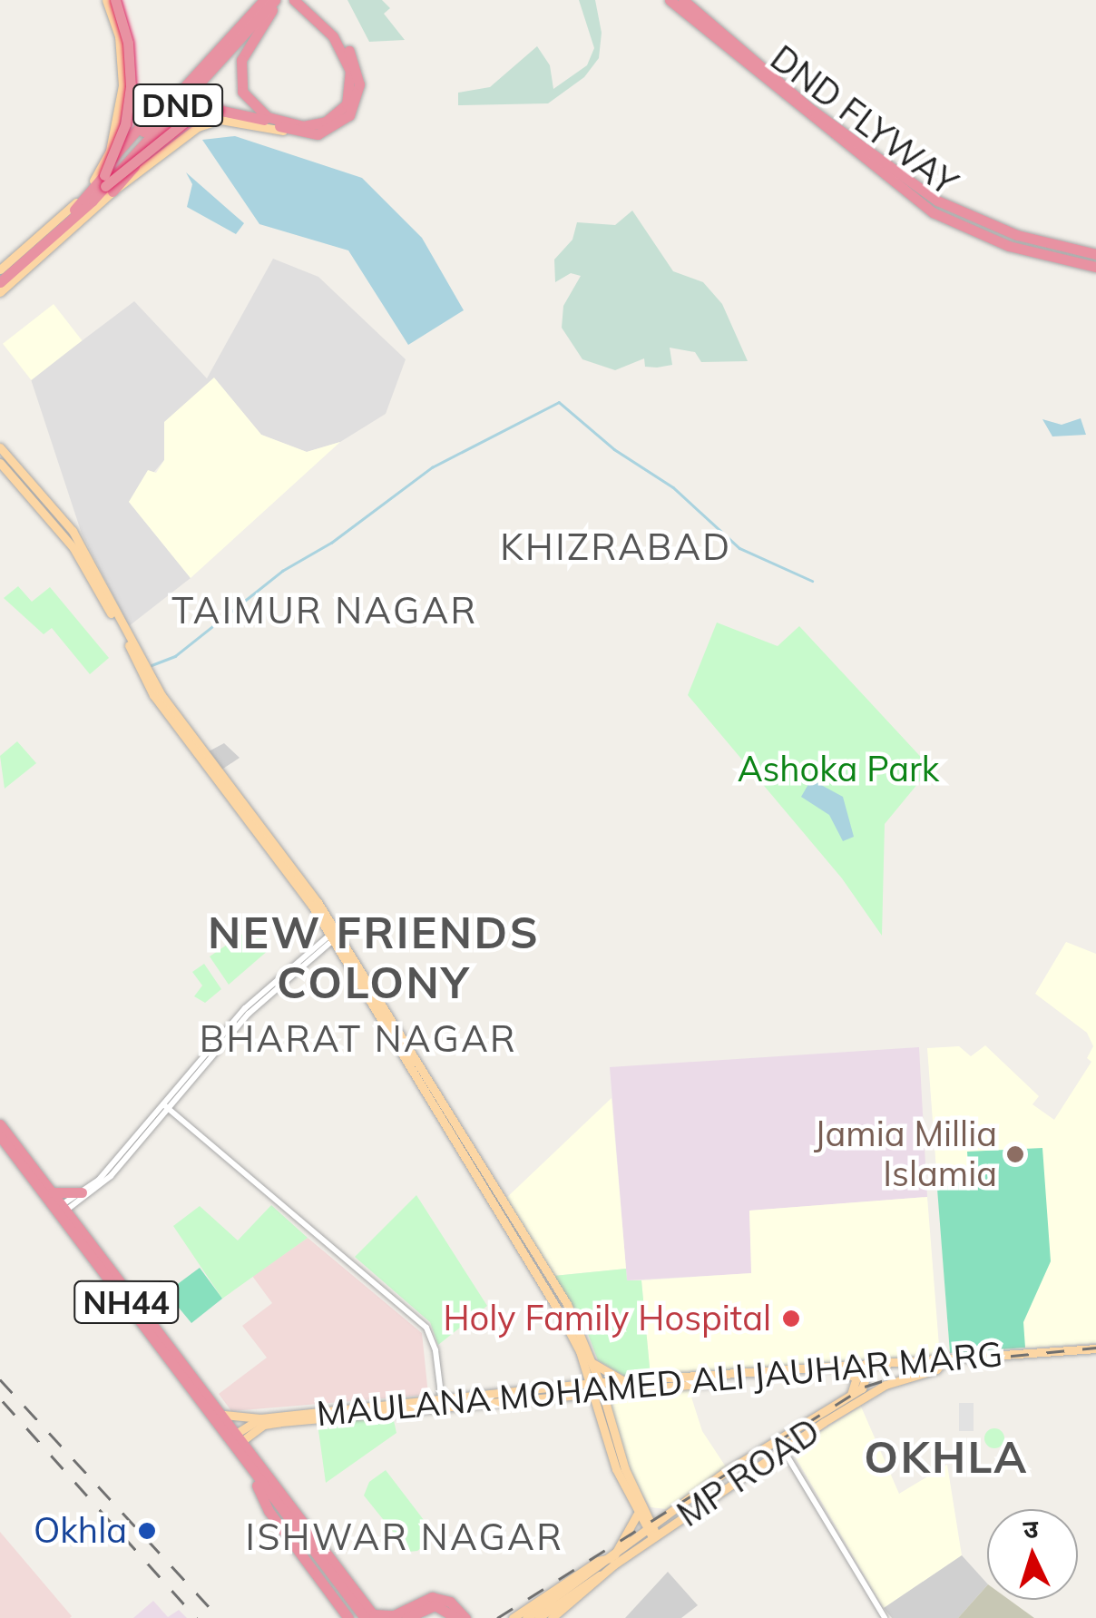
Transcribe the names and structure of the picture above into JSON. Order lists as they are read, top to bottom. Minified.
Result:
{"streets":{"highway":["DND","DND FLYWAY","NH44"],"main road":["MAULANA MOHAMED ALI JAUHAR MARG","MP ROAD"]},"crossings":[["NH44","MAULANA MOHAMED ALI JAUHAR MARG"],["MAULANA MOHAMED ALI JAUHAR MARG","MP ROAD"]],"districts":["KHIZRABAD","TAIMUR NAGAR","NEW FRIENDS COLONY","BHARAT NAGAR","OKHLA","ISHWAR NAGAR"],"parks":["Ashoka Park"],"places":["Jamia Millia Islamia","Holy Family Hospital","Okhla"],"north":"top"}
